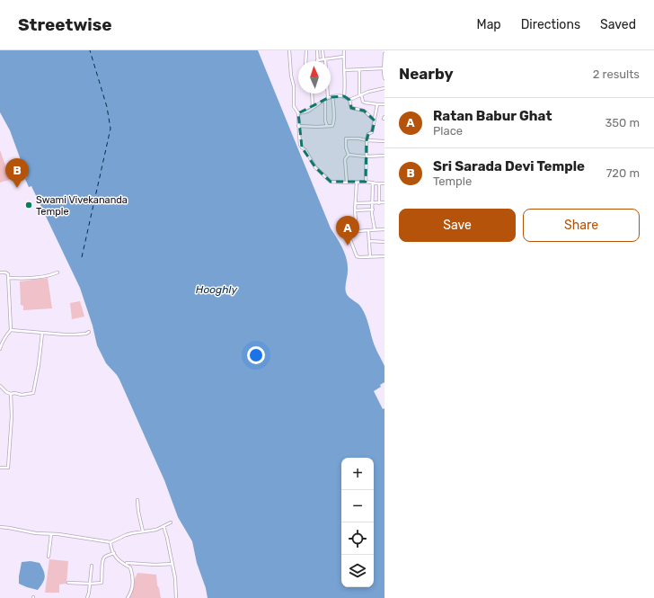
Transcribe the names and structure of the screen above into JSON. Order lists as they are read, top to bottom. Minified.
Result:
{"water":["Hooghly"],"places":["Swami Vivekananda Temple"],"north":"top","page":{"header":"Streetwise","nav":["Map","Directions","Saved"],"heading":["Nearby","2 results"],"list":[{"mark":"A","name":"Ratan Babur Ghat","note":"Place","value":"350 m"},{"mark":"B","name":"Sri Sarada Devi Temple","note":"Temple","value":"720 m"}],"pins":["B","A"],"buttons":["Save","Share"],"map_buttons":["+","−"]}}
